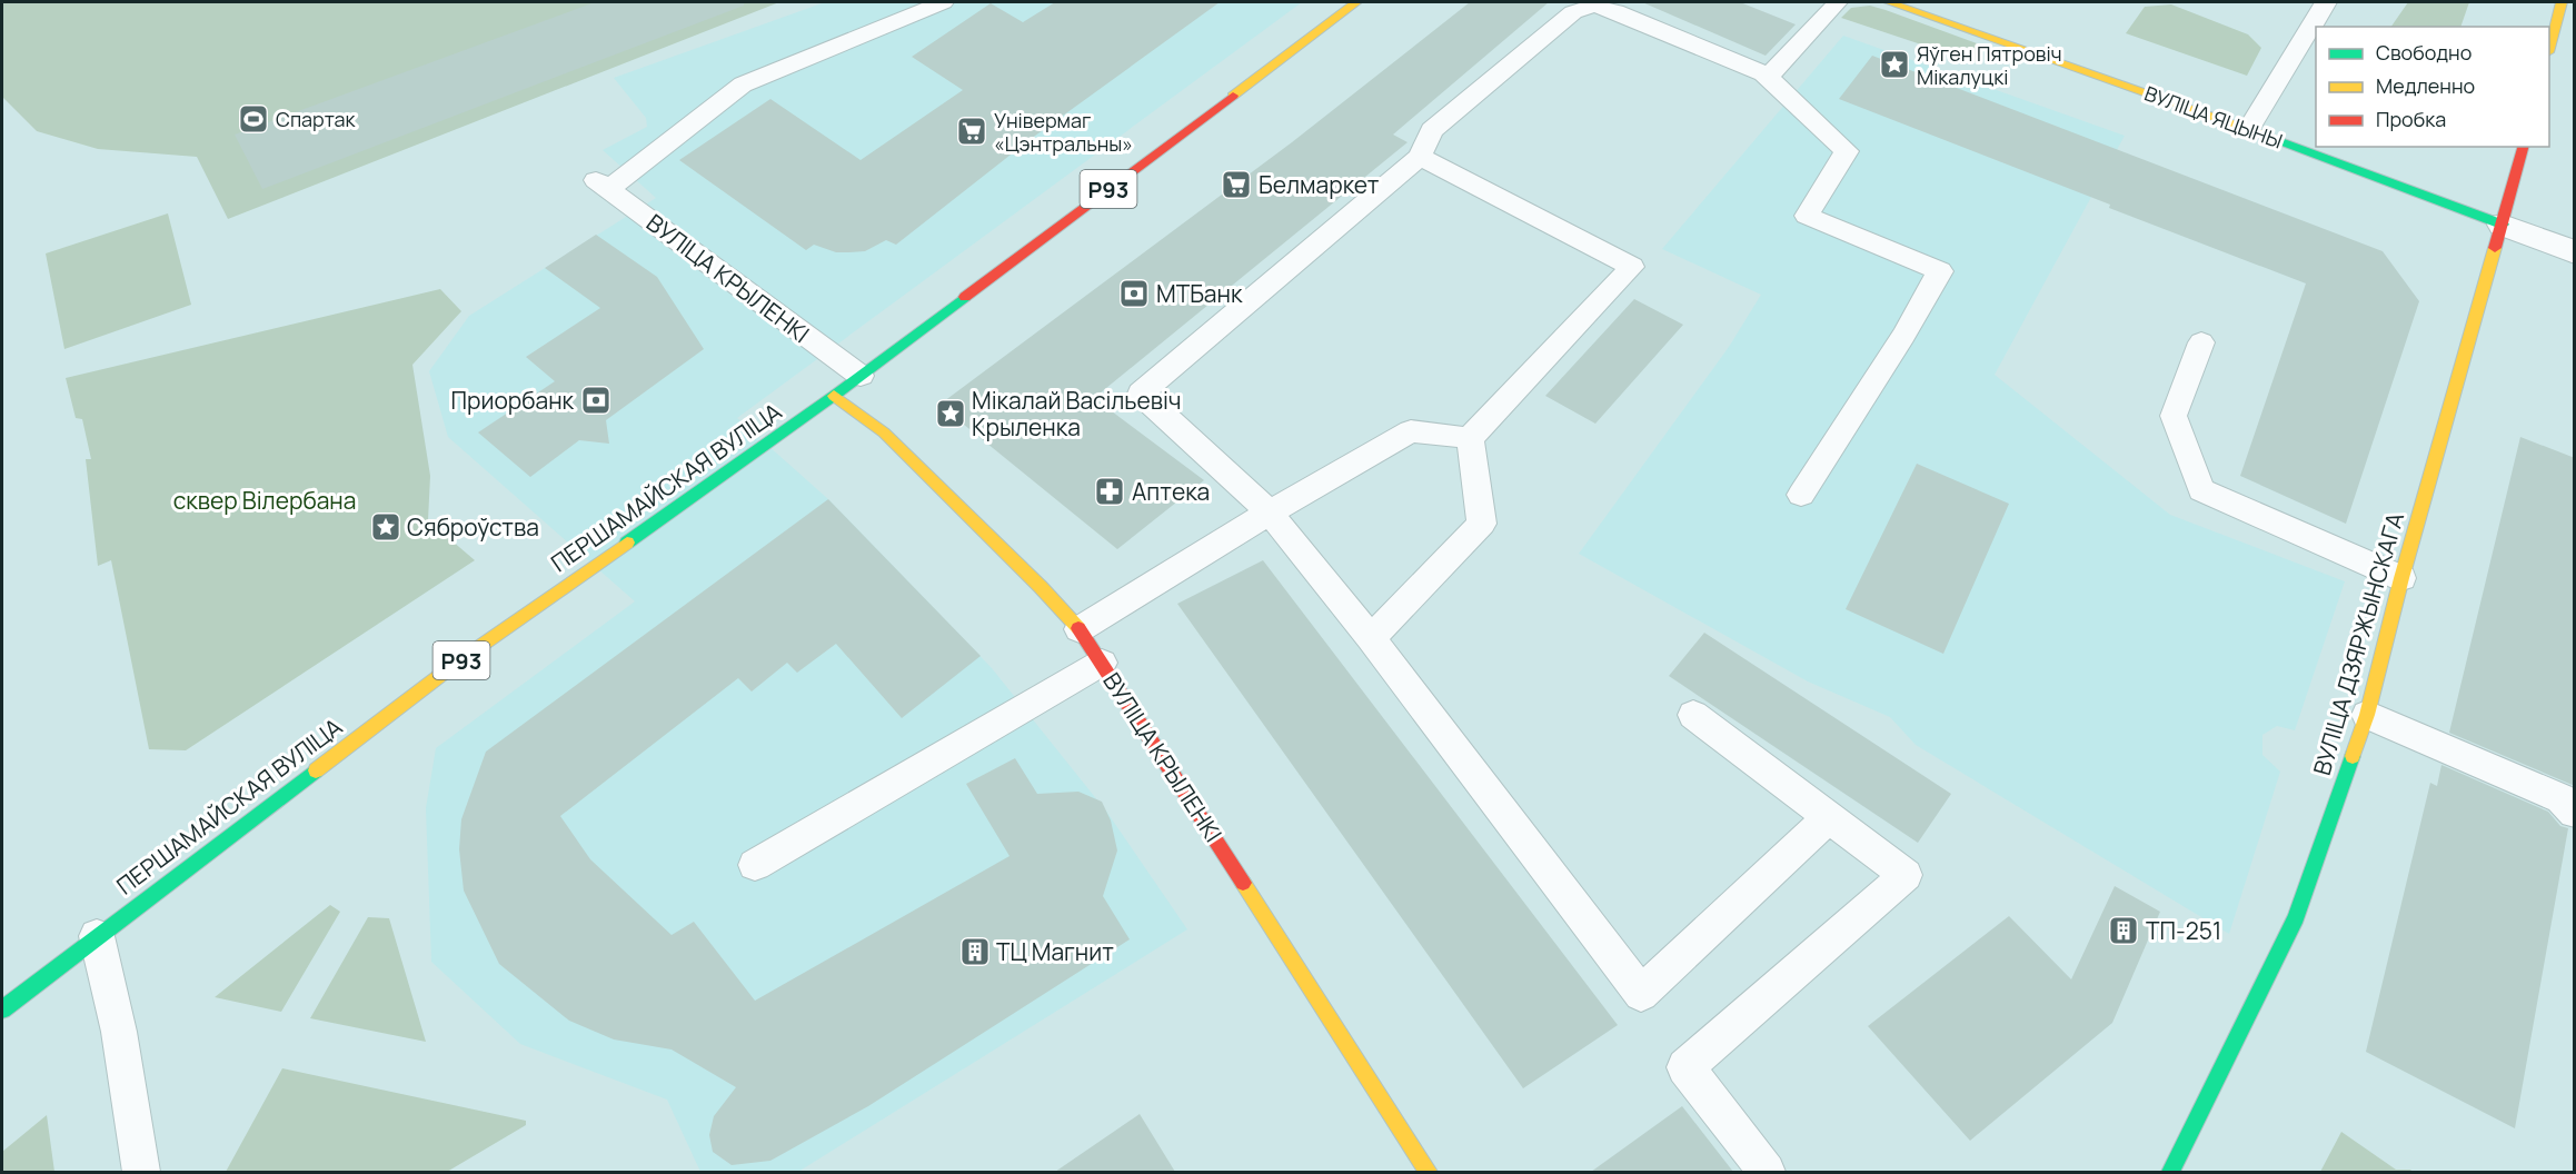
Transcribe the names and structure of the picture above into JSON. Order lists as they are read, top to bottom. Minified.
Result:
{"streets":{"street":["ВУЛІЦА ЯЦЫНЫ","Р93","ВУЛІЦА КРЫЛЕНКІ","ПЕРШАМАЙСКАЯ ВУЛІЦА","ВУЛІЦА ДЗЯРЖЫНСКАГА"]},"crossings":[["ВУЛІЦА ЯЦЫНЫ","ВУЛІЦА ДЗЯРЖЫНСКАГА"],["ВУЛІЦА КРЫЛЕНКІ","ПЕРШАМАЙСКАЯ ВУЛІЦА"]],"parks":["сквер Вілербана"],"places":{"place":["Яўген Пятровіч Мікалуцкі","Мікалай Васільевіч Крыленка","Сяброўства"],"sports":["Спартак"],"supermarket":["Універмаг «Цэнтральны»","Белмаркет"],"bank":["МТБанк","Приорбанк"],"pharmacy":["Аптека"],"building":["ТП-251","ТЦ Магнит"]},"legend":["Свободно","Медленно","Пробка"]}
